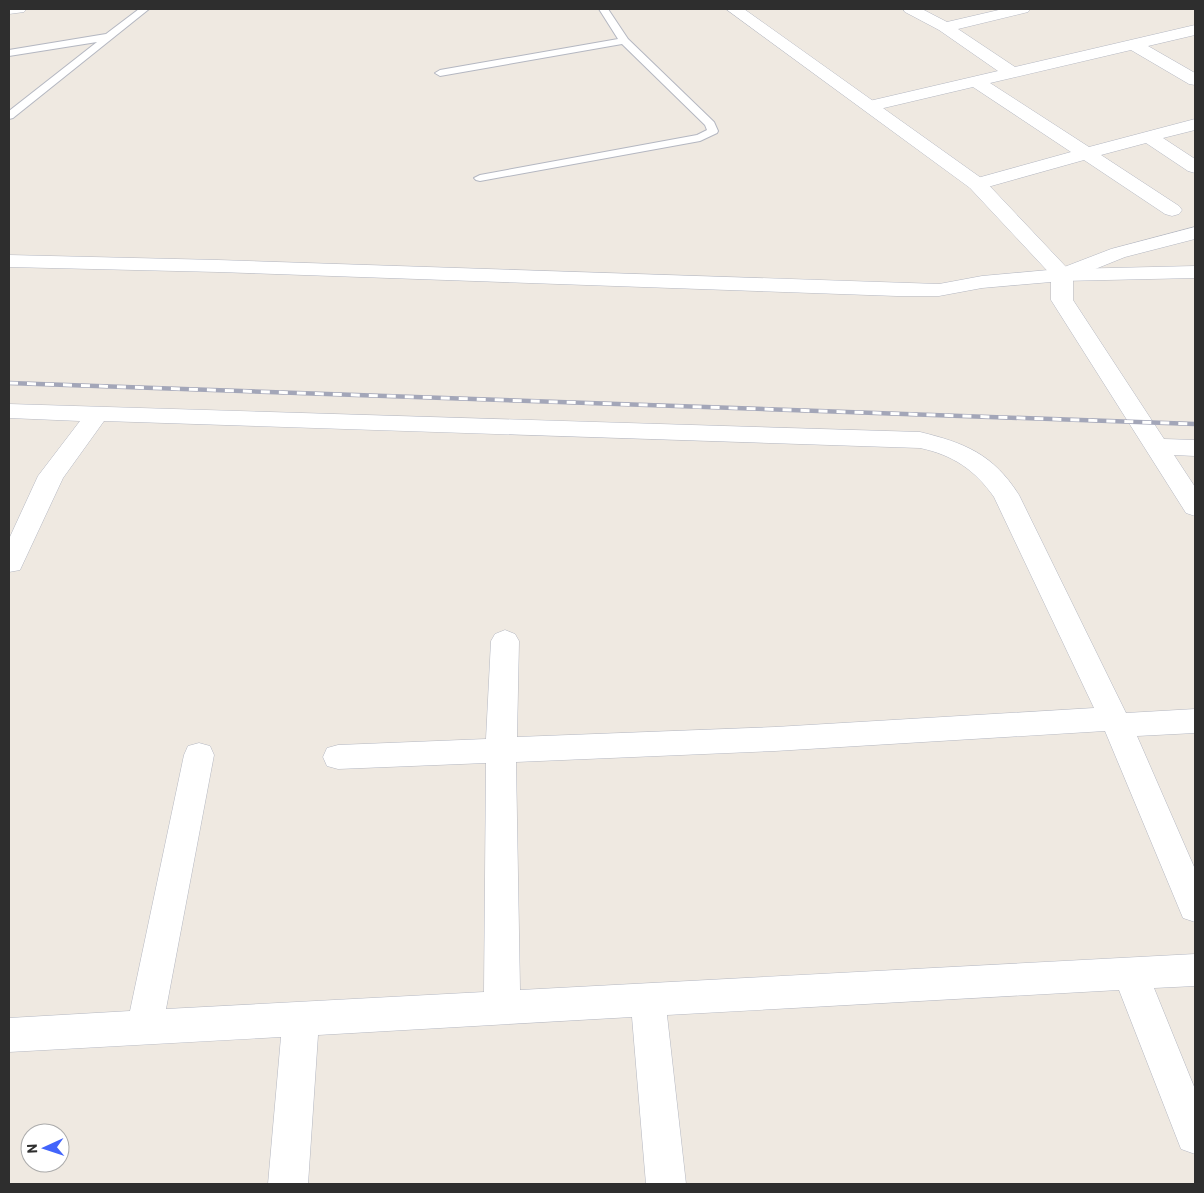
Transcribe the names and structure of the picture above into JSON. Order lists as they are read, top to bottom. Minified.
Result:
{"north":"left"}
